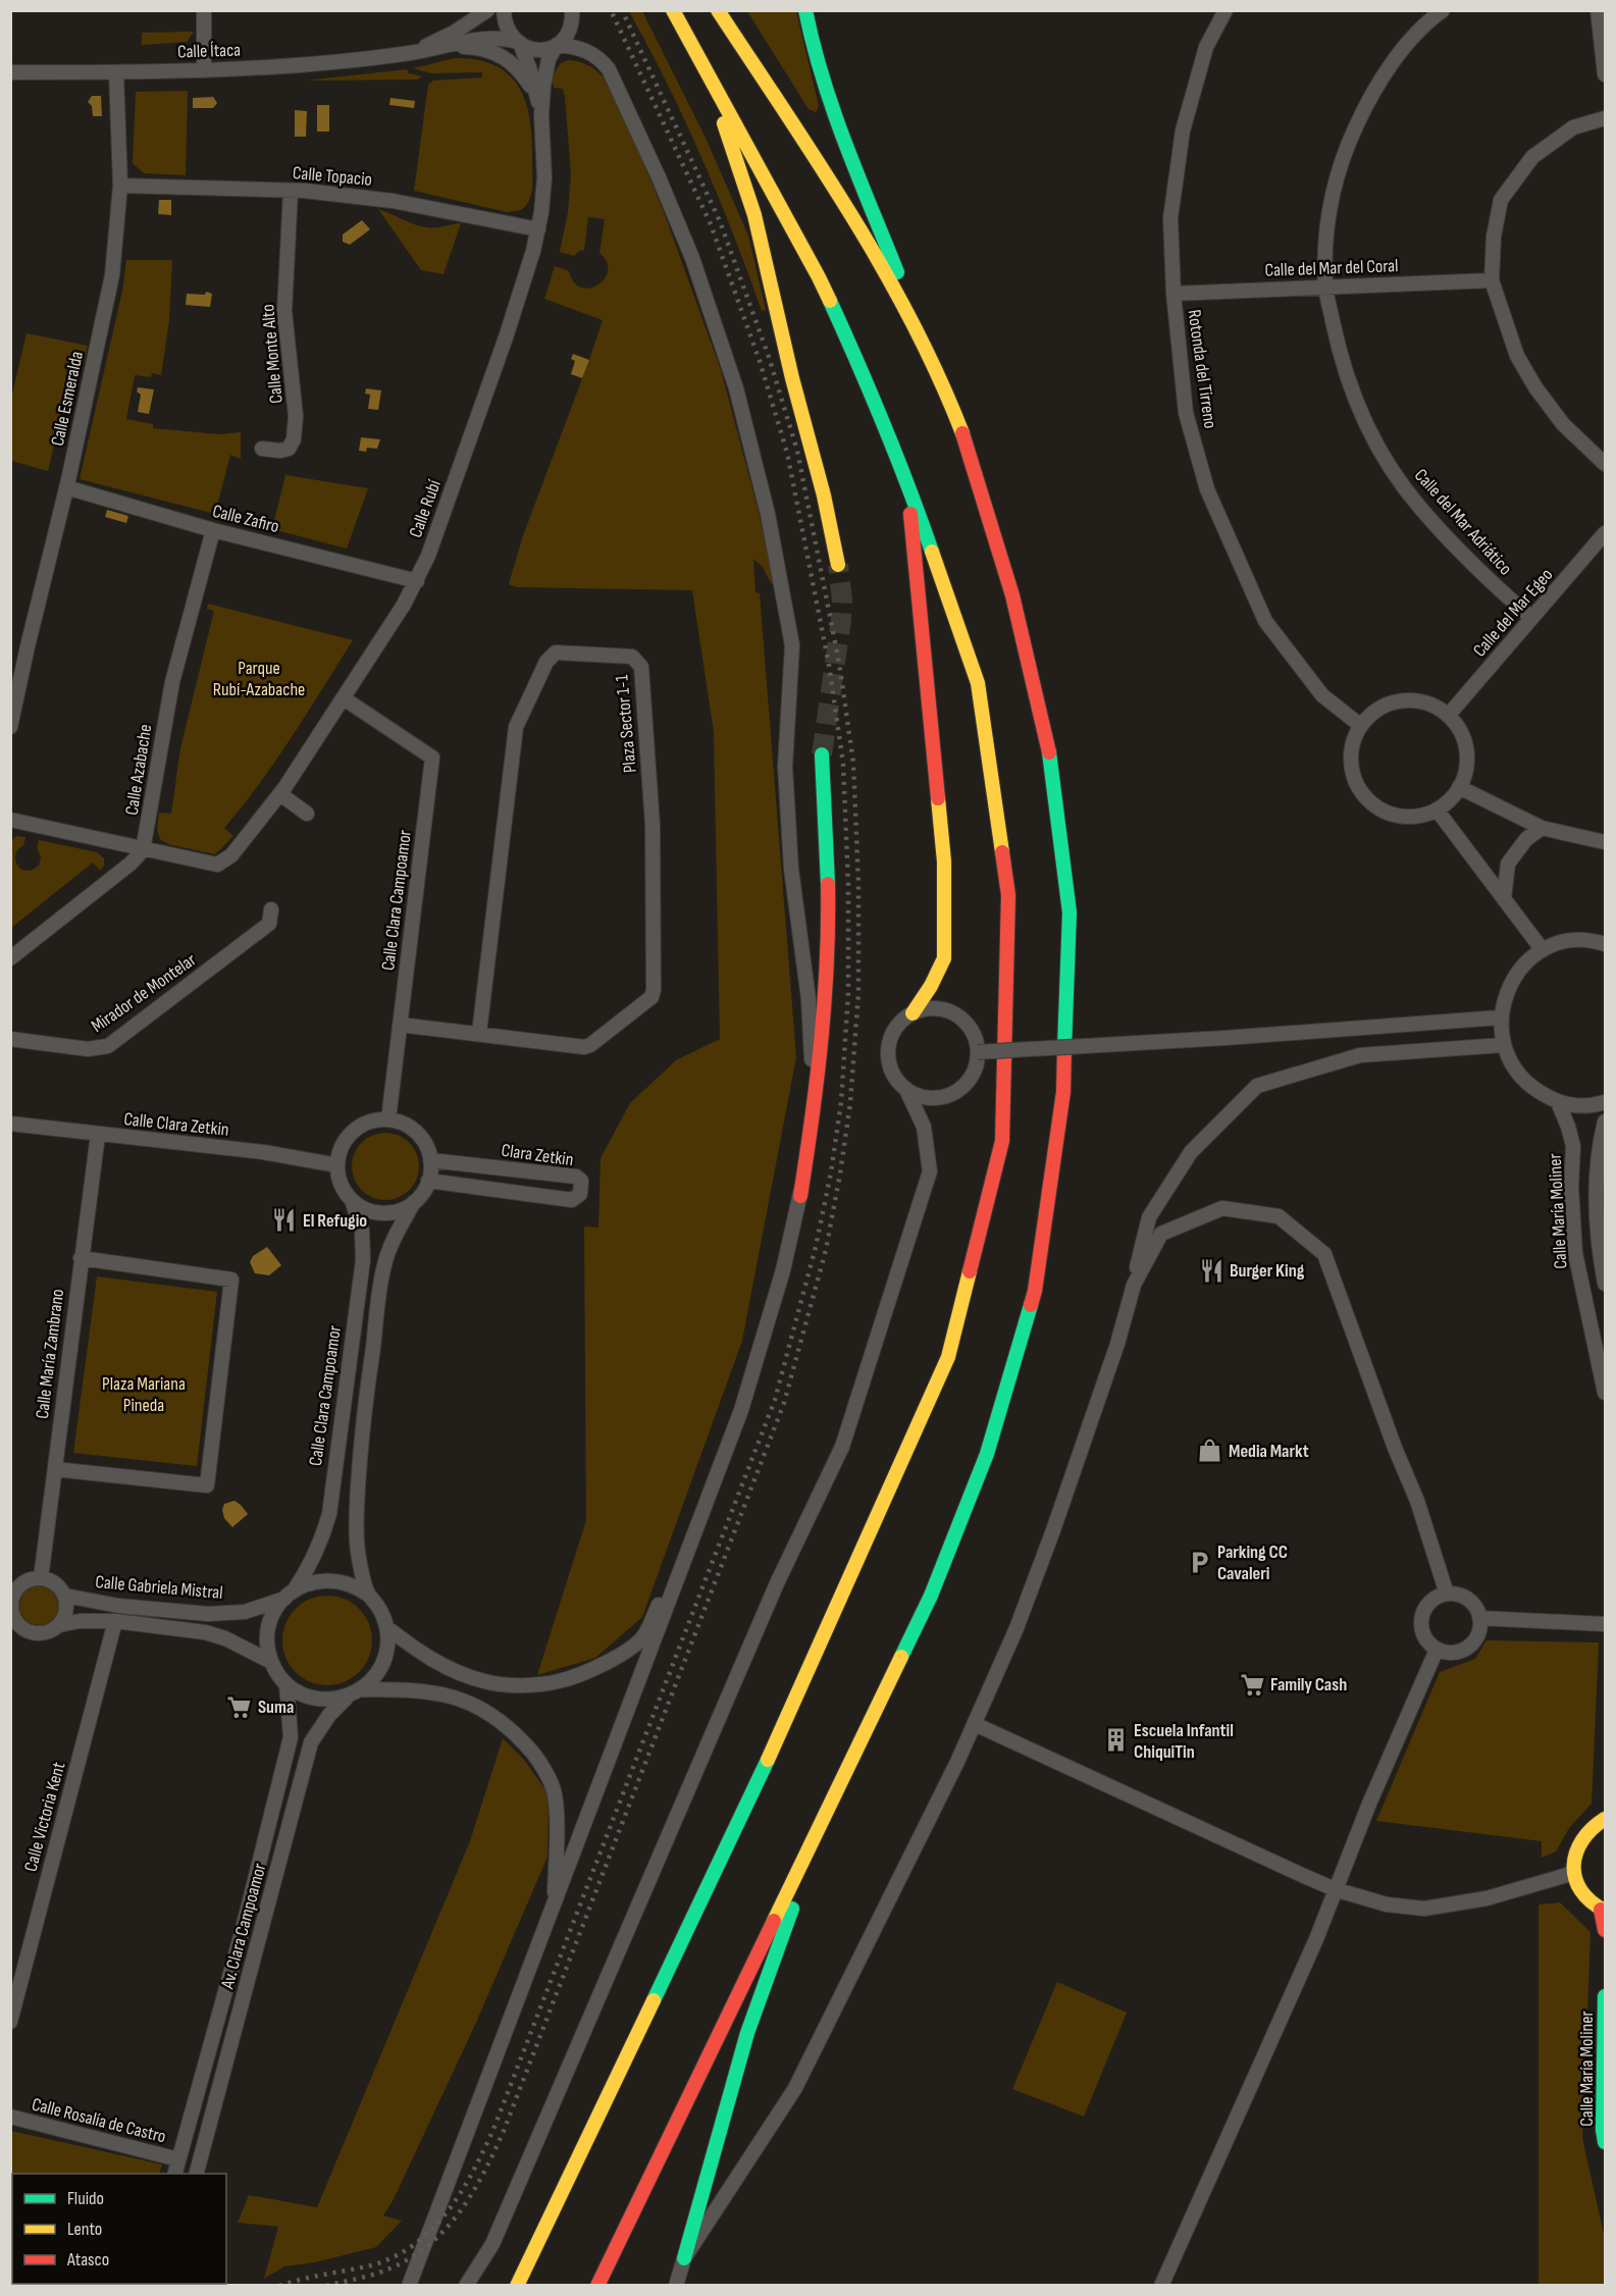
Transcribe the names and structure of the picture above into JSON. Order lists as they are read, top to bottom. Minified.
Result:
{"streets":{"main road":["Calle María Moliner"],"street":["Calle Ítaca","Calle Topacio","Calle del Mar del Coral","Calle Monte Alto","Rotonda del Tirreno","Calle Esmeralda","Calle Rubí","Calle Zafiro","Calle del Mar Adriático","Calle del Mar Egeo","Plaza Sector 1-1","Calle Azabache","Calle Clara Campoamor","Mirador de Montelar","Calle Clara Zetkin","Clara Zetkin","Calle María Zambrano","Calle Gabriela Mistral","Calle Victoria Kent","Av. Clara Campoamor","Calle Rosalía de Castro"]},"crossings":[["Calle Ítaca","Calle Esmeralda"],["Calle Ítaca","Calle Rubí"],["Calle Topacio","Calle Monte Alto"],["Calle Topacio","Calle Esmeralda"],["Calle Topacio","Calle Rubí"],["Calle del Mar del Coral","Rotonda del Tirreno"],["Calle del Mar del Coral","Calle del Mar Adriático"],["Rotonda del Tirreno","Calle del Mar Egeo"],["Calle Esmeralda","Calle Zafiro"],["Calle Rubí","Calle Zafiro"],["Calle Rubí","Calle Azabache"],["Calle Rubí","Calle Clara Campoamor"],["Calle Zafiro","Calle Azabache"],["Calle del Mar Adriático","Calle del Mar Egeo"],["Plaza Sector 1-1","Calle Clara Campoamor"],["Calle Clara Campoamor","Calle Clara Zetkin"],["Calle Clara Campoamor","Clara Zetkin"],["Calle Clara Campoamor","Calle Gabriela Mistral"],["Calle Clara Campoamor","Av. Clara Campoamor"],["Calle Clara Zetkin","Clara Zetkin"],["Calle Clara Zetkin","Calle María Zambrano"],["Calle María Zambrano","Calle Gabriela Mistral"],["Calle Gabriela Mistral","Calle Victoria Kent"],["Calle Gabriela Mistral","Av. Clara Campoamor"],["Av. Clara Campoamor","Calle Rosalía de Castro"]],"parks":["Parque Rubí-Azabache","Plaza Mariana Pineda"],"places":{"restaurant":["El Refugio","Burger King"],"shop":["Media Markt"],"parking":["Parking CC Cavaleri"],"supermarket":["Family Cash","Suma"],"building":["Escuela Infantil ChiquiTin"]},"legend":["Fluido","Lento","Atasco"]}
